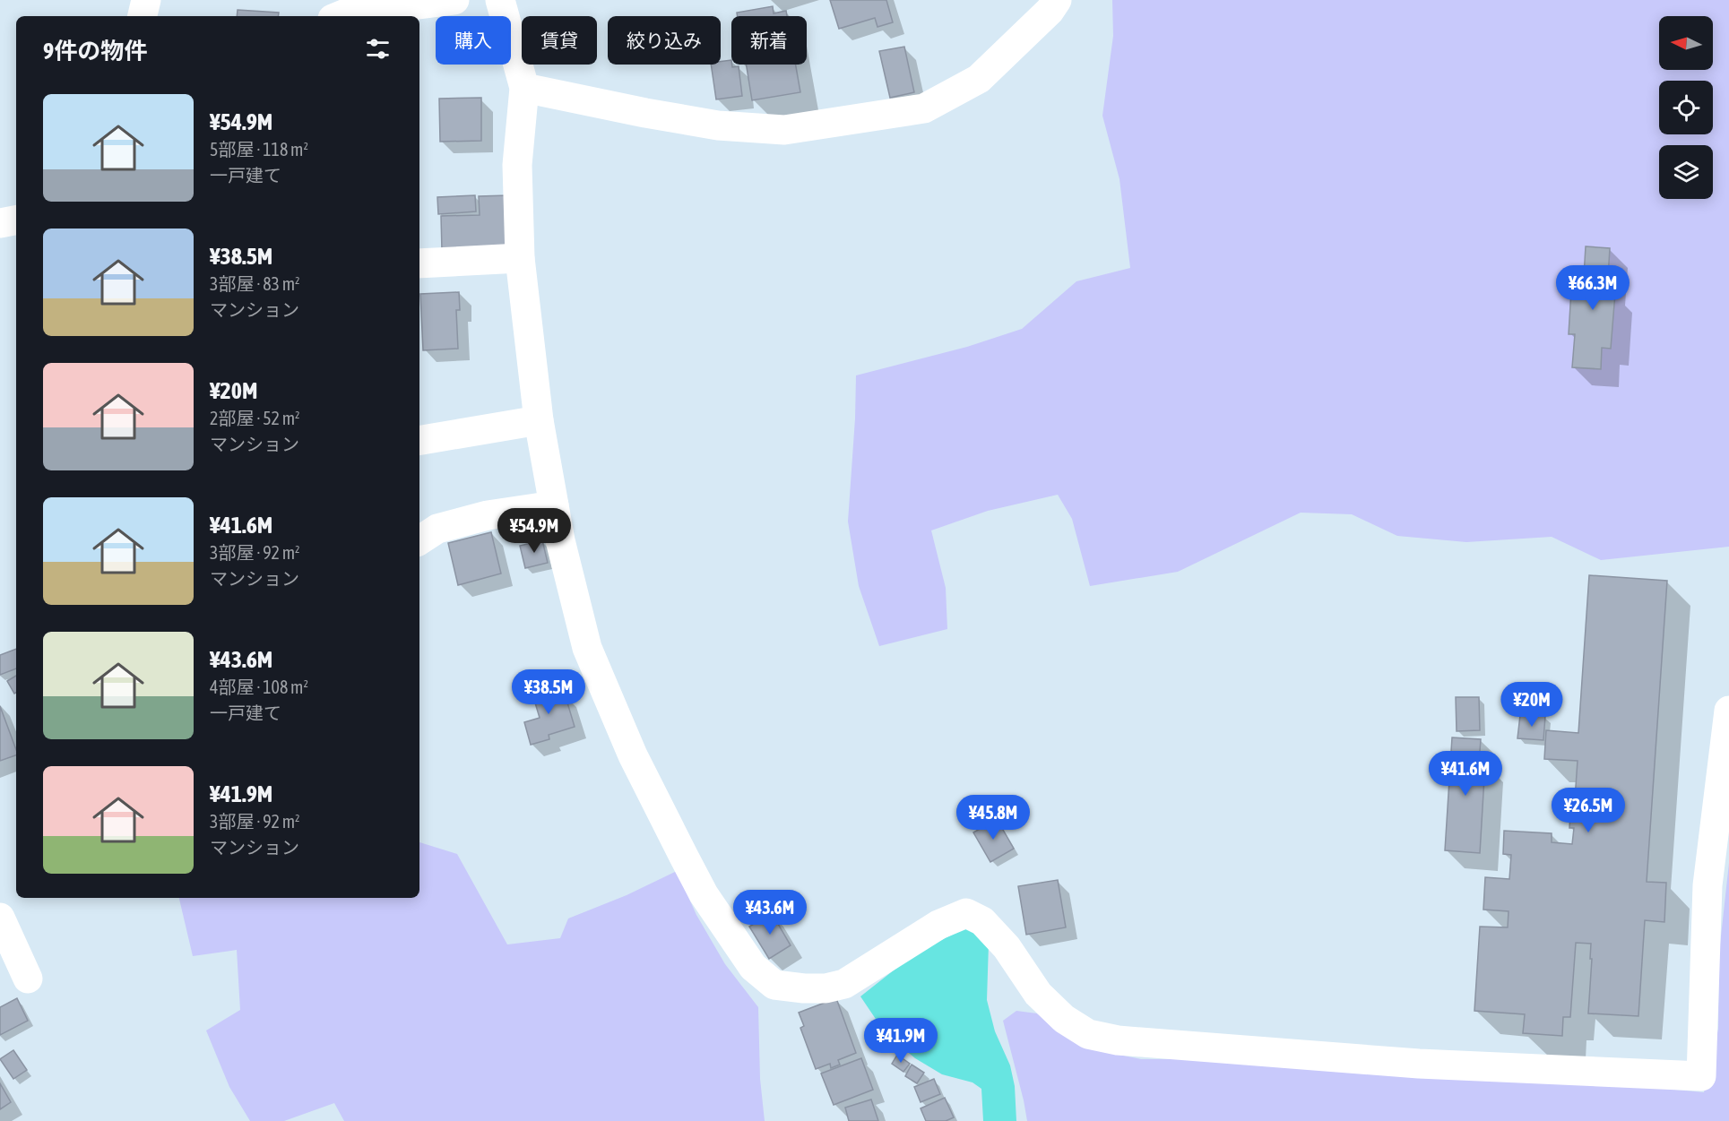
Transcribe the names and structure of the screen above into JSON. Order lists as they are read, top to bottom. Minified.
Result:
{"north":"left","page":{"chip":["購入","賃貸","絞り込み","新着"],"heading":"9件の物件","list":[{"name":"¥54.9M","note":"5部屋 · 118 m² · 一戸建て"},{"name":"¥38.5M","note":"3部屋 · 83 m² · マンション"},{"name":"¥20M","note":"2部屋 · 52 m² · マンション"},{"name":"¥41.6M","note":"3部屋 · 92 m² · マンション"},{"name":"¥43.6M","note":"4部屋 · 108 m² · 一戸建て"},{"name":"¥41.9M","note":"3部屋 · 92 m² · マンション"}],"price":["¥66.3M","¥54.9M","¥38.5M","¥20M","¥41.6M","¥26.5M","¥45.8M","¥43.6M","¥41.9M"]}}
